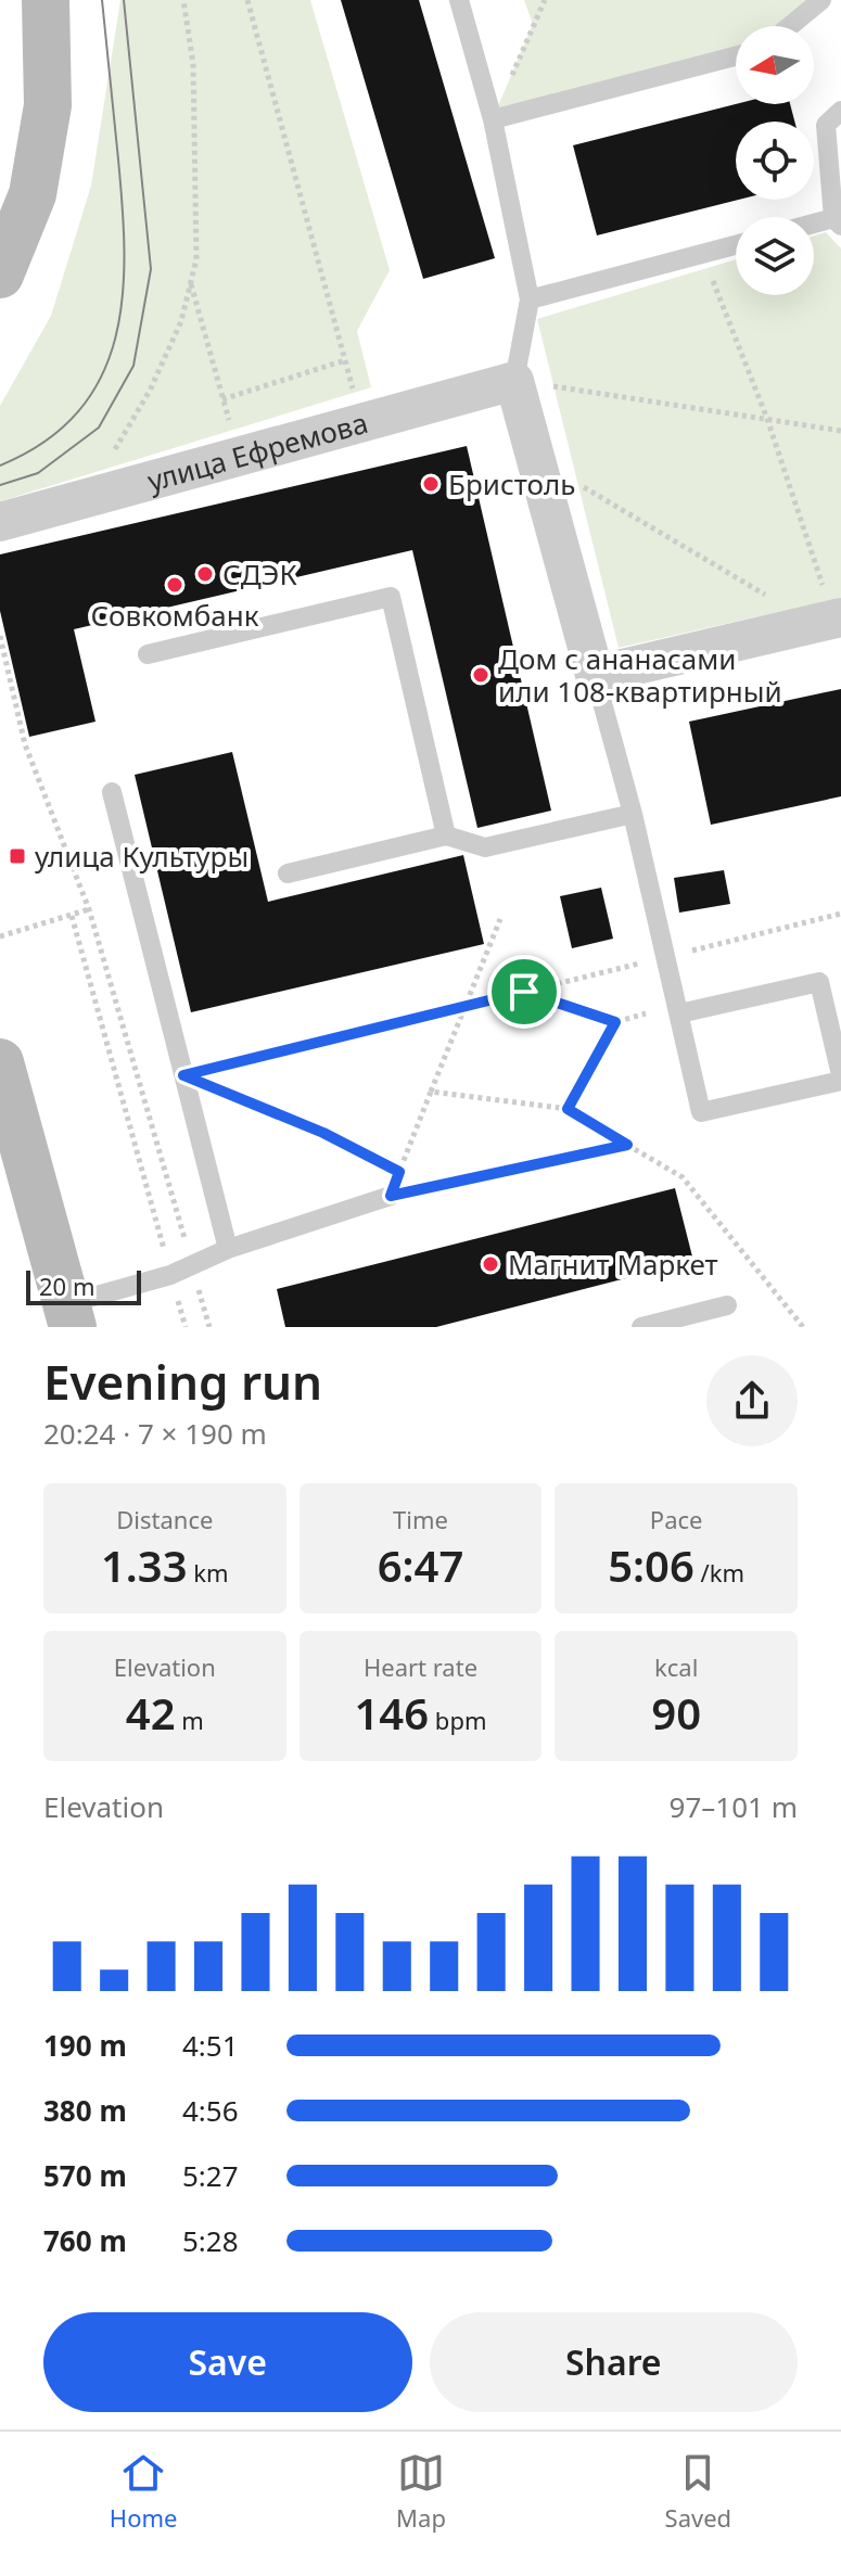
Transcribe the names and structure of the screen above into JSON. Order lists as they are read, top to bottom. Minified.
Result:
{"streets":{"street":["улица Ефремова"]},"places":{"other":["Бристоль","СДЭК","Совкомбанк","Дом с ананасами или 108-квартирный","Магнит Маркет"],"transit":["улица Культуры"]},"scale_bar":"20 m","north":"left","page":{"scale":"20 m","heading":["Evening run","20:24 · 7 × 190 m"],"stats":[["Distance","1.33 km"],["Time","6:47"],["Pace","5:06 /km"],["Elevation","42 m"],["Heart rate","146 bpm"],["kcal","90"]],"chart":["Elevation","97–101 m"],"list":[{"name":"190 m","note":"4:51"},{"name":"380 m","note":"4:56"},{"name":"570 m","note":"5:27"},{"name":"760 m","note":"5:28"}],"buttons":["Save","Share"],"tabs":["Home","Map","Saved"]}}
